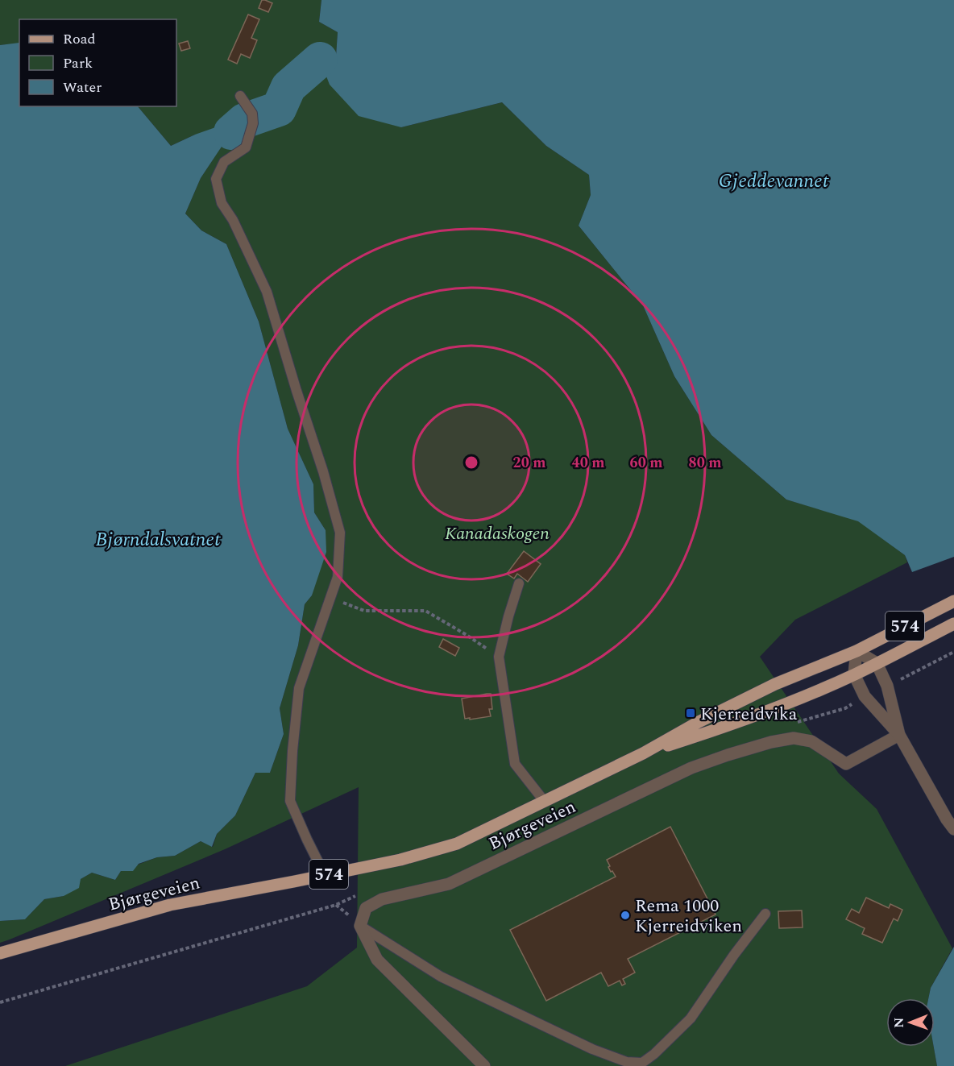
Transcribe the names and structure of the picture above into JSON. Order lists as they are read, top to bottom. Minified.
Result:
{"streets":{"main road":["574","Bjørgeveien"]},"water":["Gjeddevannet","Bjørndalsvatnet"],"parks":["Kanadaskogen"],"places":{"transit":["Kjerreidvika"],"other":["Rema 1000 Kjerreidviken"]},"legend":["Road","Park","Water"],"north":"left","rings":["20 m","40 m","60 m","80 m"]}
